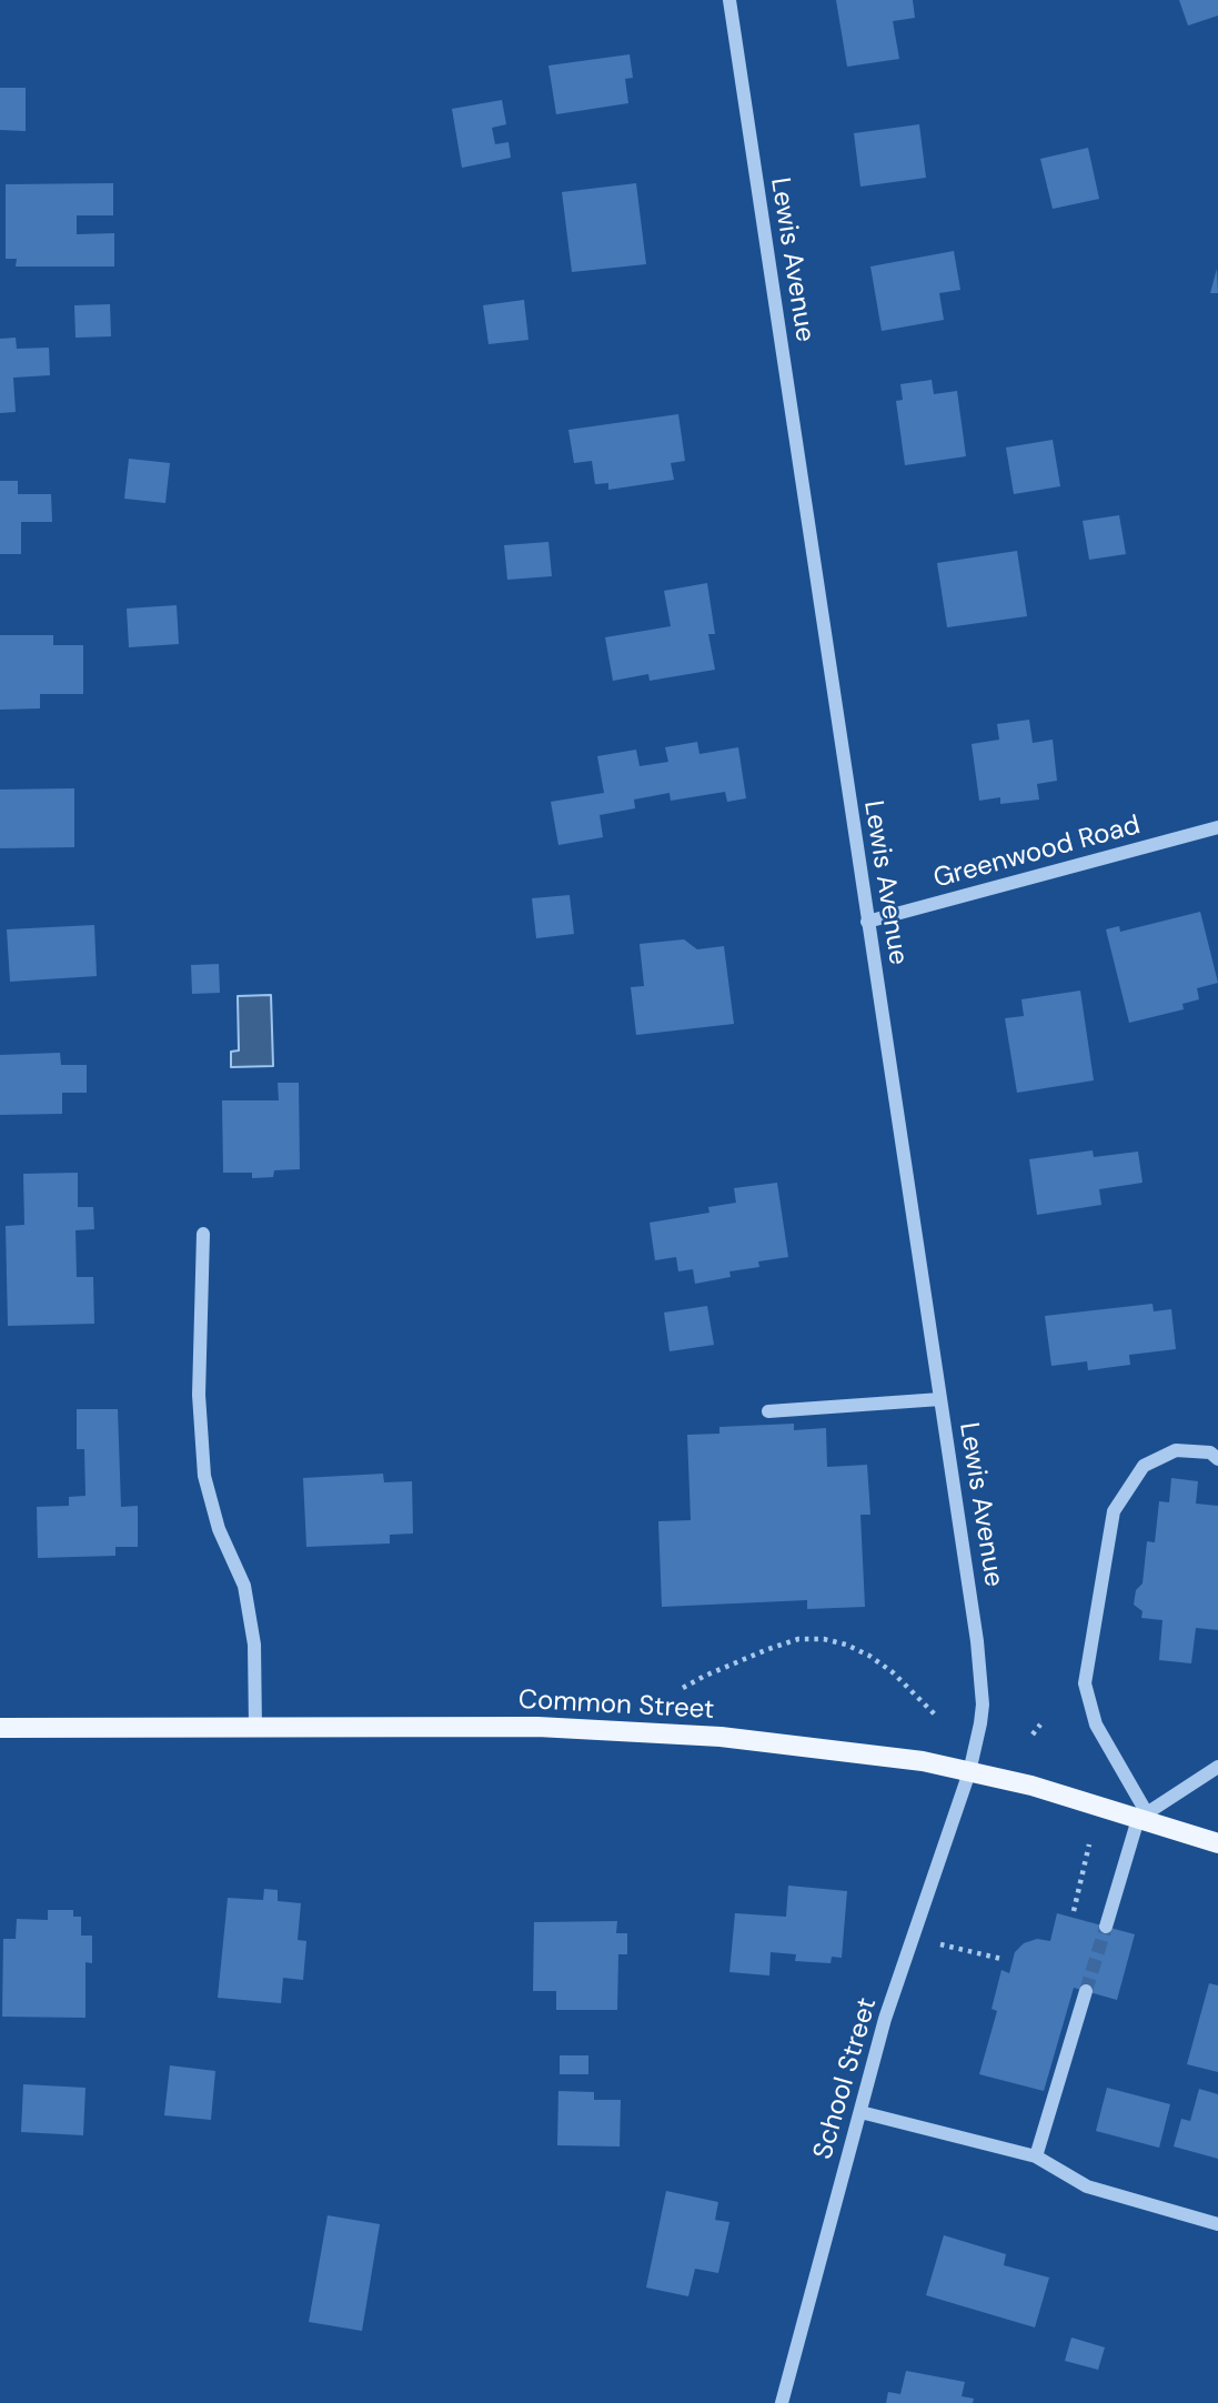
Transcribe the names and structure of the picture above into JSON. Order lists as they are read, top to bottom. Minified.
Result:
{"streets":{"main road":["Common Street"],"street":["Lewis Avenue","Greenwood Road","School Street"]},"crossings":[["Lewis Avenue","Greenwood Road"],["Lewis Avenue","Common Street"],["Lewis Avenue","School Street"],["Common Street","School Street"]]}
